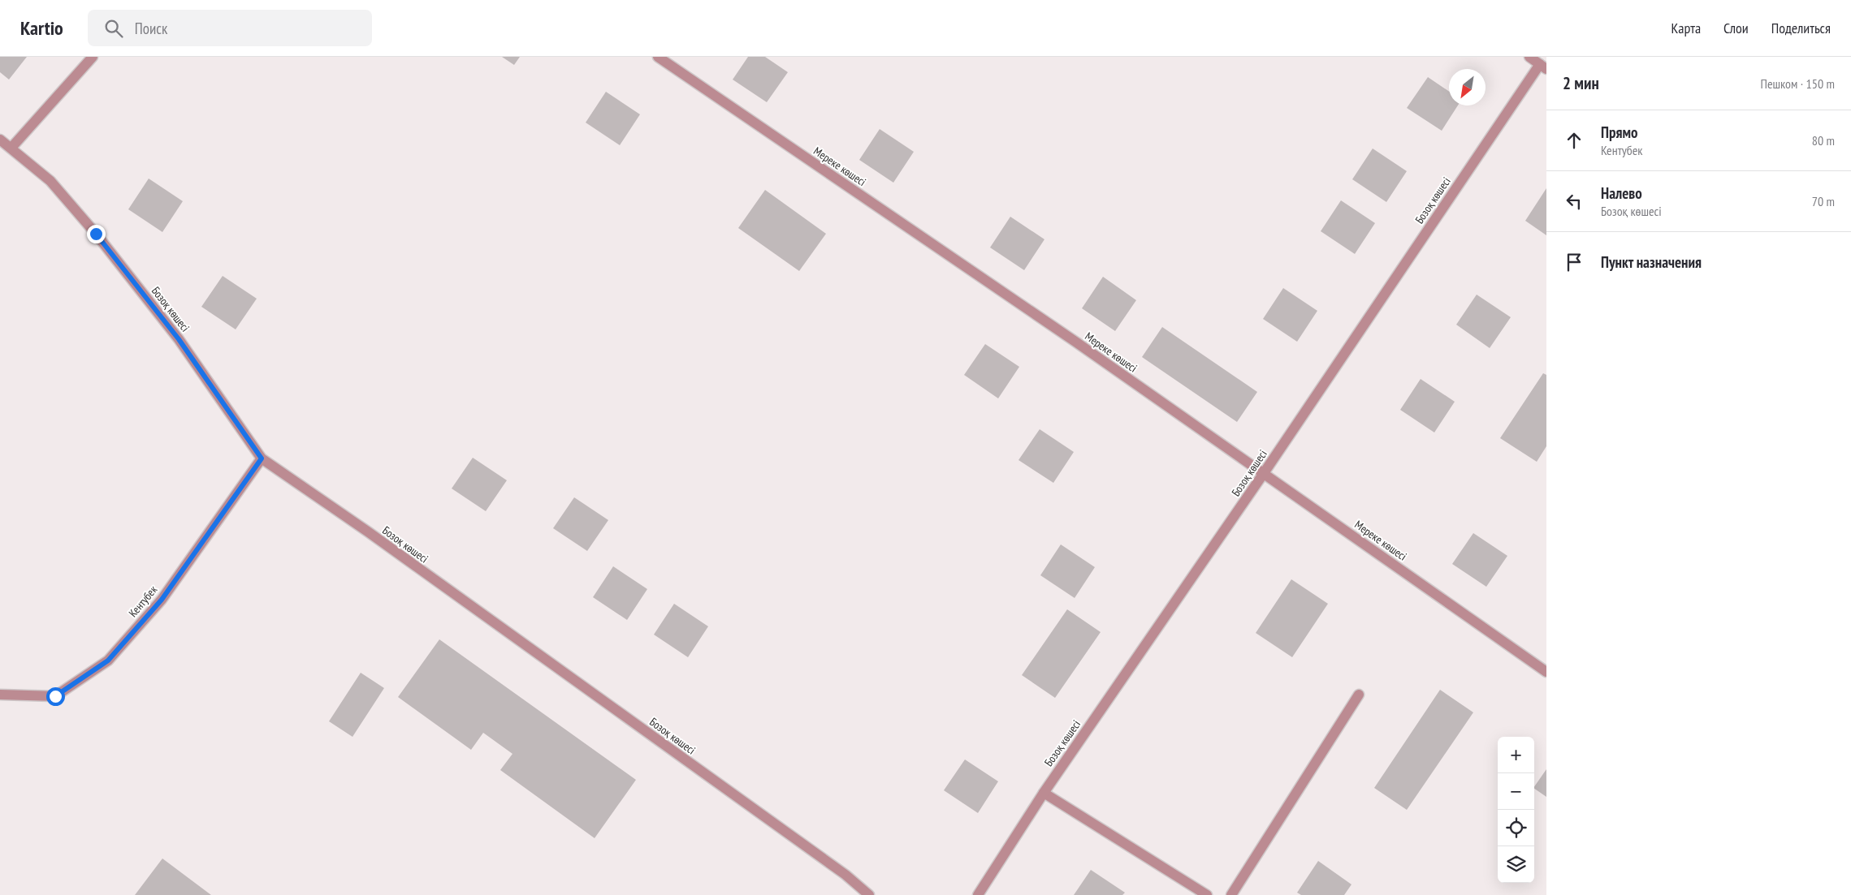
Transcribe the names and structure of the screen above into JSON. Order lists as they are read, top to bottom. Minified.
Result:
{"streets":{"street":["Мереке көшесі","Бозоқ көшесі","Кентубек"]},"crossings":[["Мереке көшесі","Бозоқ көшесі"],["Бозоқ көшесі","Кентубек"]],"north":"bottom left","page":{"header":"Kartio","search":"Поиск","nav":["Карта","Слои","Поделиться"],"heading":["2 мин","Пешком · 150 m"],"list":[["Прямо","Кентубек","80 m"],["Налево","Бозоқ көшесі","70 m"],"Пункт назначения"],"map_buttons":["+","−"]}}
